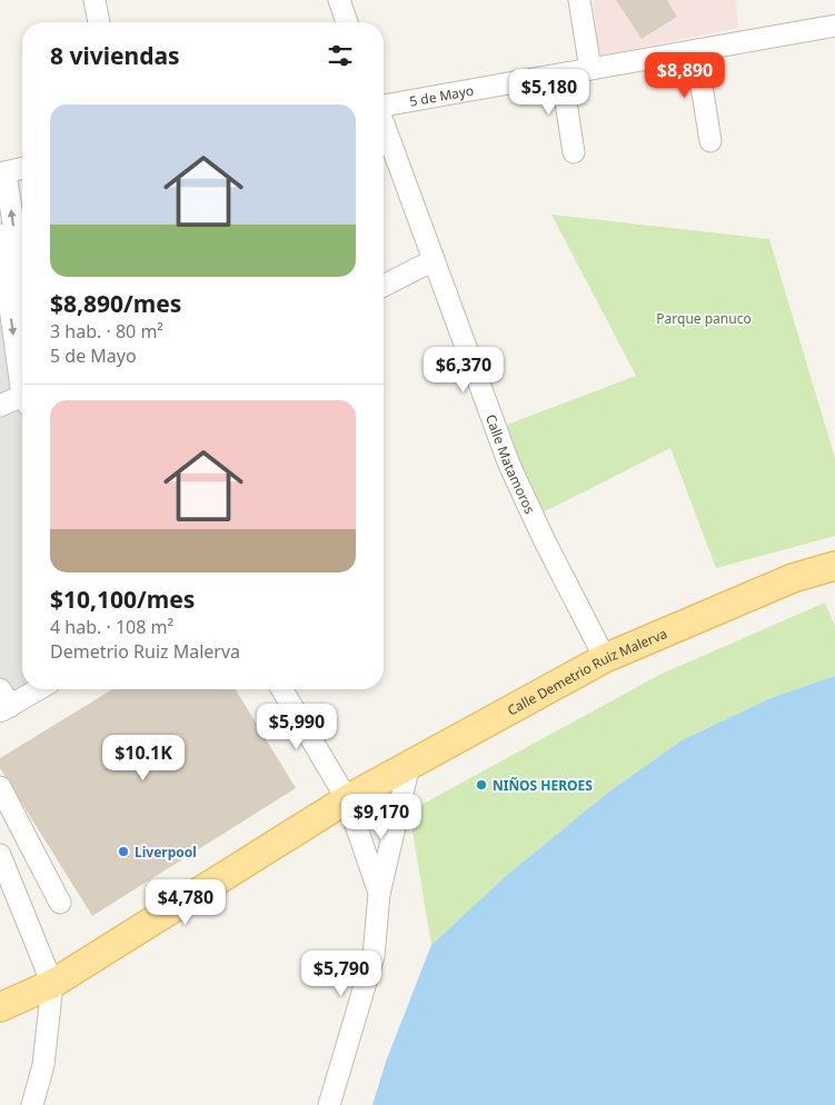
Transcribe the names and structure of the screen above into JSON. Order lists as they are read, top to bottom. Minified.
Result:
{"streets":{"main road":["Calle Demetrio Ruiz Malerva"],"street":["5 de Mayo","Calle Matamoros"]},"crossings":[["Calle Matamoros","Calle Demetrio Ruiz Malerva"]],"parks":["Parque panuco"],"places":["NIÑOS HEROES","Liverpool"],"page":{"heading":"8 viviendas","price":["$8,890","$5,180","$6,370","$5,990","$10.1K","$9,170","$4,780","$5,790"],"list":[{"name":"$8,890/mes","note":"3 hab. · 80 m² · 5 de Mayo"},{"name":"$10,100/mes","note":"4 hab. · 108 m² · Demetrio Ruiz Malerva"}]}}
